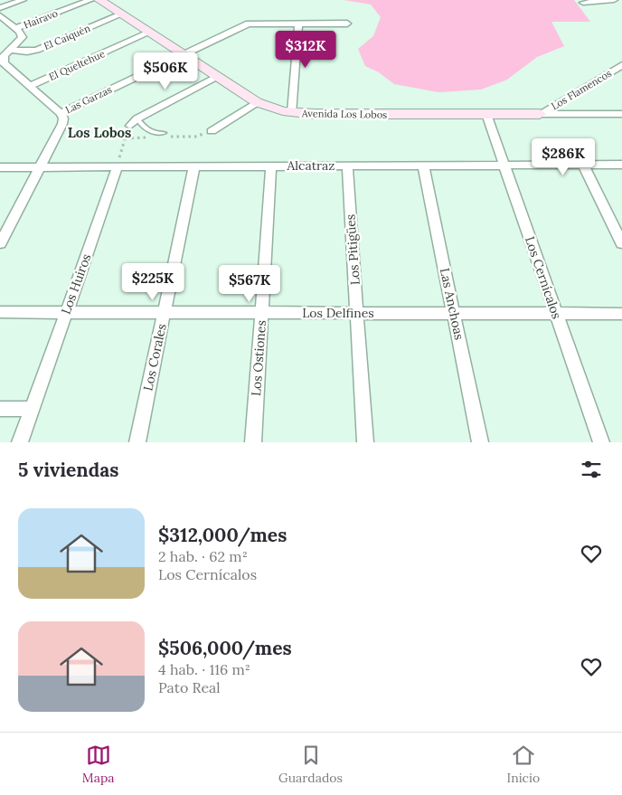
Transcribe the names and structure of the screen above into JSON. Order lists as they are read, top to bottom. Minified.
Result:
{"streets":{"street":["Hairavo","El Caiquén","El Queltehue","Los Flamencos","Las Garzas","Avenida Los Lobos","Alcatraz","Los Pitigües","Los Cernícalos","Los Huiros","Las Anchoas","Los Delfines","Los Corales","Los Ostiones"]},"crossings":[["El Caiquén","Avenida Los Lobos"],["El Queltehue","Avenida Los Lobos"],["Los Flamencos","Avenida Los Lobos"],["Las Garzas","Avenida Los Lobos"],["Avenida Los Lobos","Los Cernícalos"],["Alcatraz","Los Pitigües"],["Alcatraz","Los Cernícalos"],["Alcatraz","Los Huiros"],["Alcatraz","Las Anchoas"],["Alcatraz","Los Corales"],["Alcatraz","Los Ostiones"],["Los Pitigües","Los Delfines"],["Los Cernícalos","Los Delfines"],["Los Huiros","Los Delfines"],["Las Anchoas","Los Delfines"],["Los Delfines","Los Corales"],["Los Delfines","Los Ostiones"]],"districts":["Los Lobos"],"page":{"price":["$312K","$506K","$286K","$225K","$567K"],"heading":"5 viviendas","list":[{"name":"$312,000/mes","note":"2 hab. · 62 m² · Los Cernícalos"},{"name":"$506,000/mes","note":"4 hab. · 116 m² · Pato Real"}],"tabs":["Mapa","Guardados","Inicio"]}}
